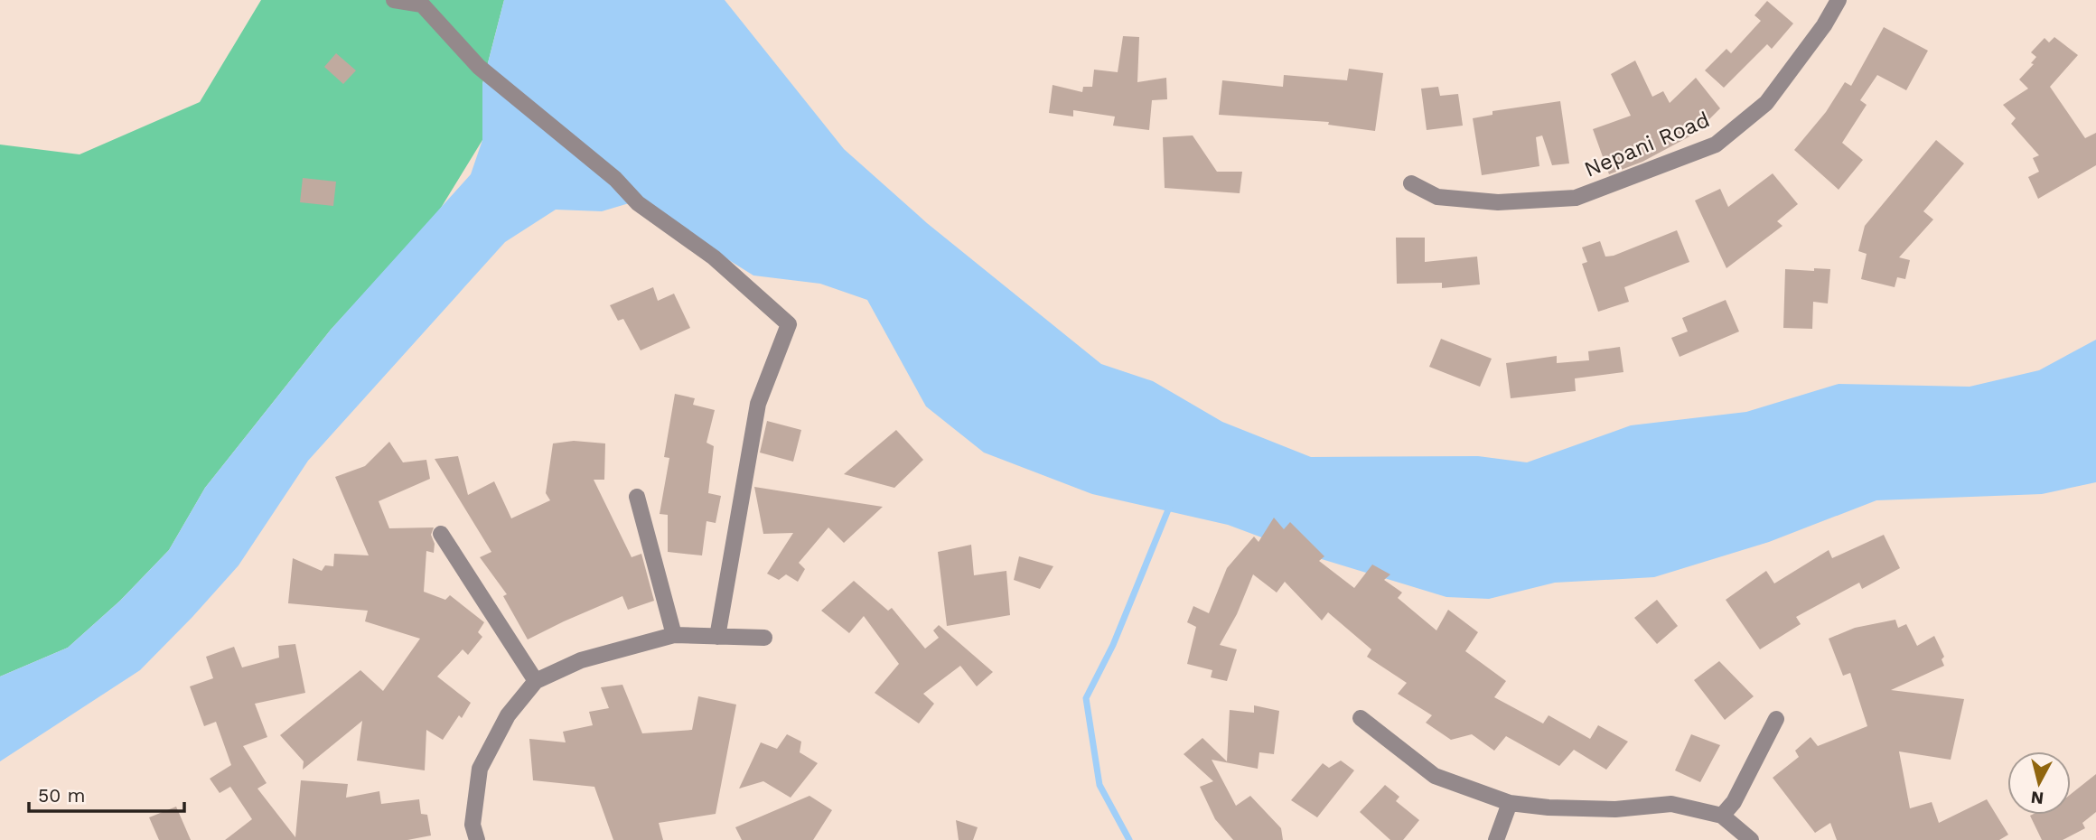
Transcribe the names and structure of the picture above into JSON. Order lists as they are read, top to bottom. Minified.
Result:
{"streets":{"street":["Nepani Road"]},"scale_bar":"50 m","north":"bottom"}
